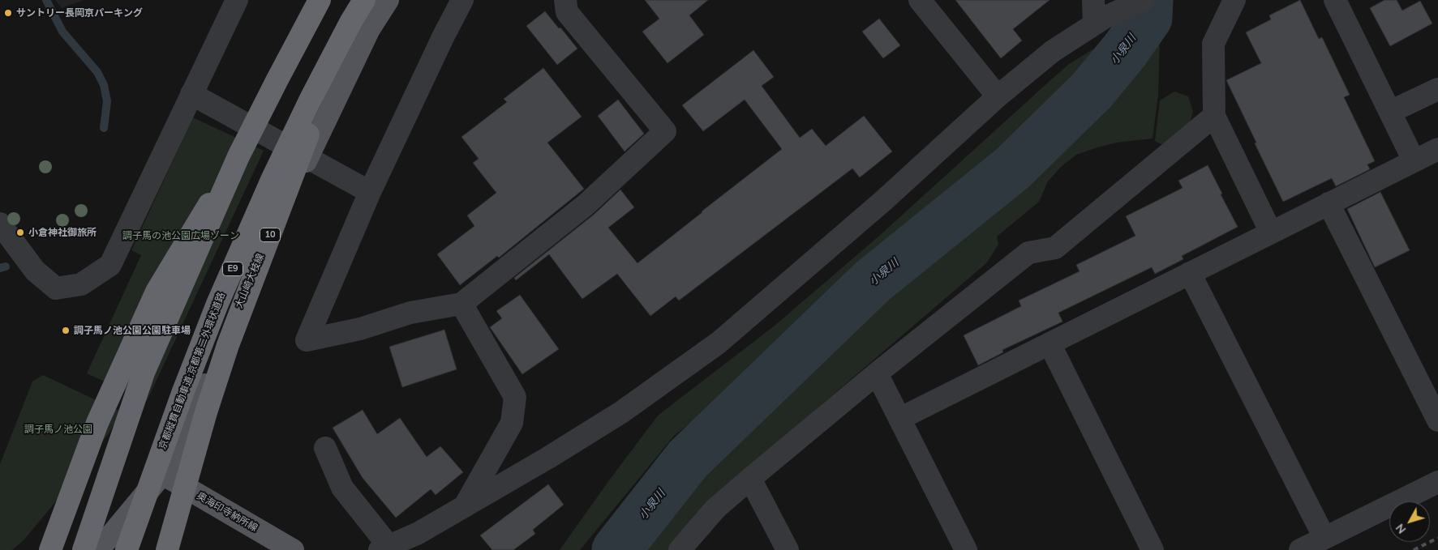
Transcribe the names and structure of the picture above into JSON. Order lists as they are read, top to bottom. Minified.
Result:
{"streets":{"highway":["E9","京都縦貫自動車道;京都第二外環状道路"],"main road":["10","大山崎大枝線","奥海印寺納所線"]},"crossings":[["大山崎大枝線","奥海印寺納所線"]],"water":["小泉川"],"parks":["調子馬の池公園広場ゾーン","調子馬ノ池公園"],"places":["サントリー長岡京パーキング","小倉神社御旅所","調子馬ノ池公園公園駐車場"],"north":"bottom left"}
